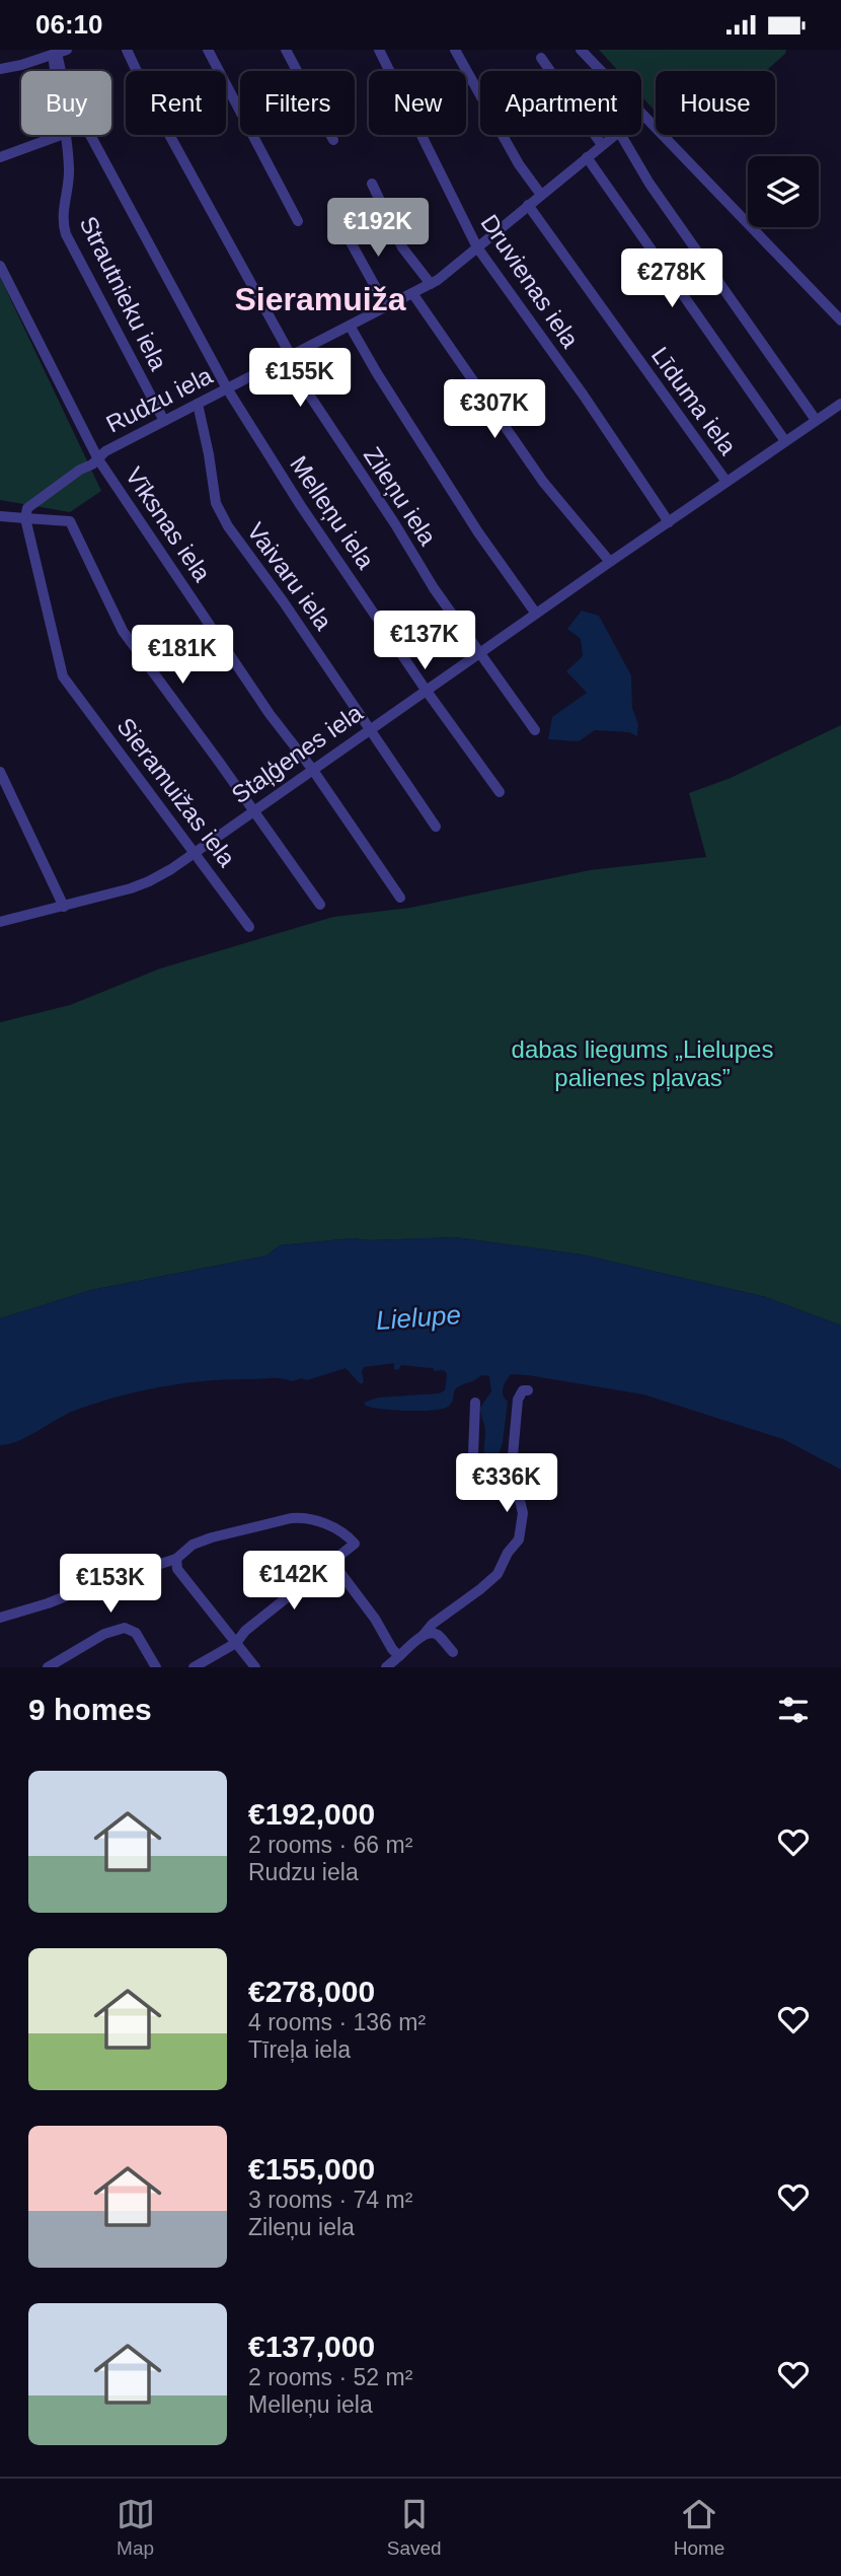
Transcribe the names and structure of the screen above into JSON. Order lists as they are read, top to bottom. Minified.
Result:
{"streets":{"street":["Druvienas iela","Strautnieku iela","Rudzu iela","Līduma iela","Zileņu iela","Melleņu iela","Vīksnas iela","Vaivaru iela","Staļģenes iela","Sieramuižas iela"]},"crossings":[["Druvienas iela","Rudzu iela"],["Druvienas iela","Staļģenes iela"],["Strautnieku iela","Rudzu iela"],["Strautnieku iela","Melleņu iela"],["Rudzu iela","Līduma iela"],["Rudzu iela","Zileņu iela"],["Rudzu iela","Melleņu iela"],["Rudzu iela","Vīksnas iela"],["Rudzu iela","Vaivaru iela"],["Rudzu iela","Sieramuižas iela"],["Līduma iela","Staļģenes iela"],["Zileņu iela","Staļģenes iela"],["Melleņu iela","Staļģenes iela"],["Vīksnas iela","Staļģenes iela"],["Vaivaru iela","Staļģenes iela"],["Staļģenes iela","Sieramuižas iela"]],"districts":["Sieramuiža"],"water":["Lielupe"],"parks":["dabas liegums „Lielupes palienes pļavas”"],"page":{"status":"06:10","chip":["Buy","Rent","Filters","New","Apartment","House"],"price":["€192K","€278K","€155K","€307K","€137K","€181K","€336K","€142K","€153K"],"heading":"9 homes","list":[{"name":"€192,000","note":"2 rooms · 66 m² · Rudzu iela"},{"name":"€278,000","note":"4 rooms · 136 m² · Tīreļa iela"},{"name":"€155,000","note":"3 rooms · 74 m² · Zileņu iela"},{"name":"€137,000","note":"2 rooms · 52 m² · Melleņu iela"}],"tabs":["Map","Saved","Home"]}}
